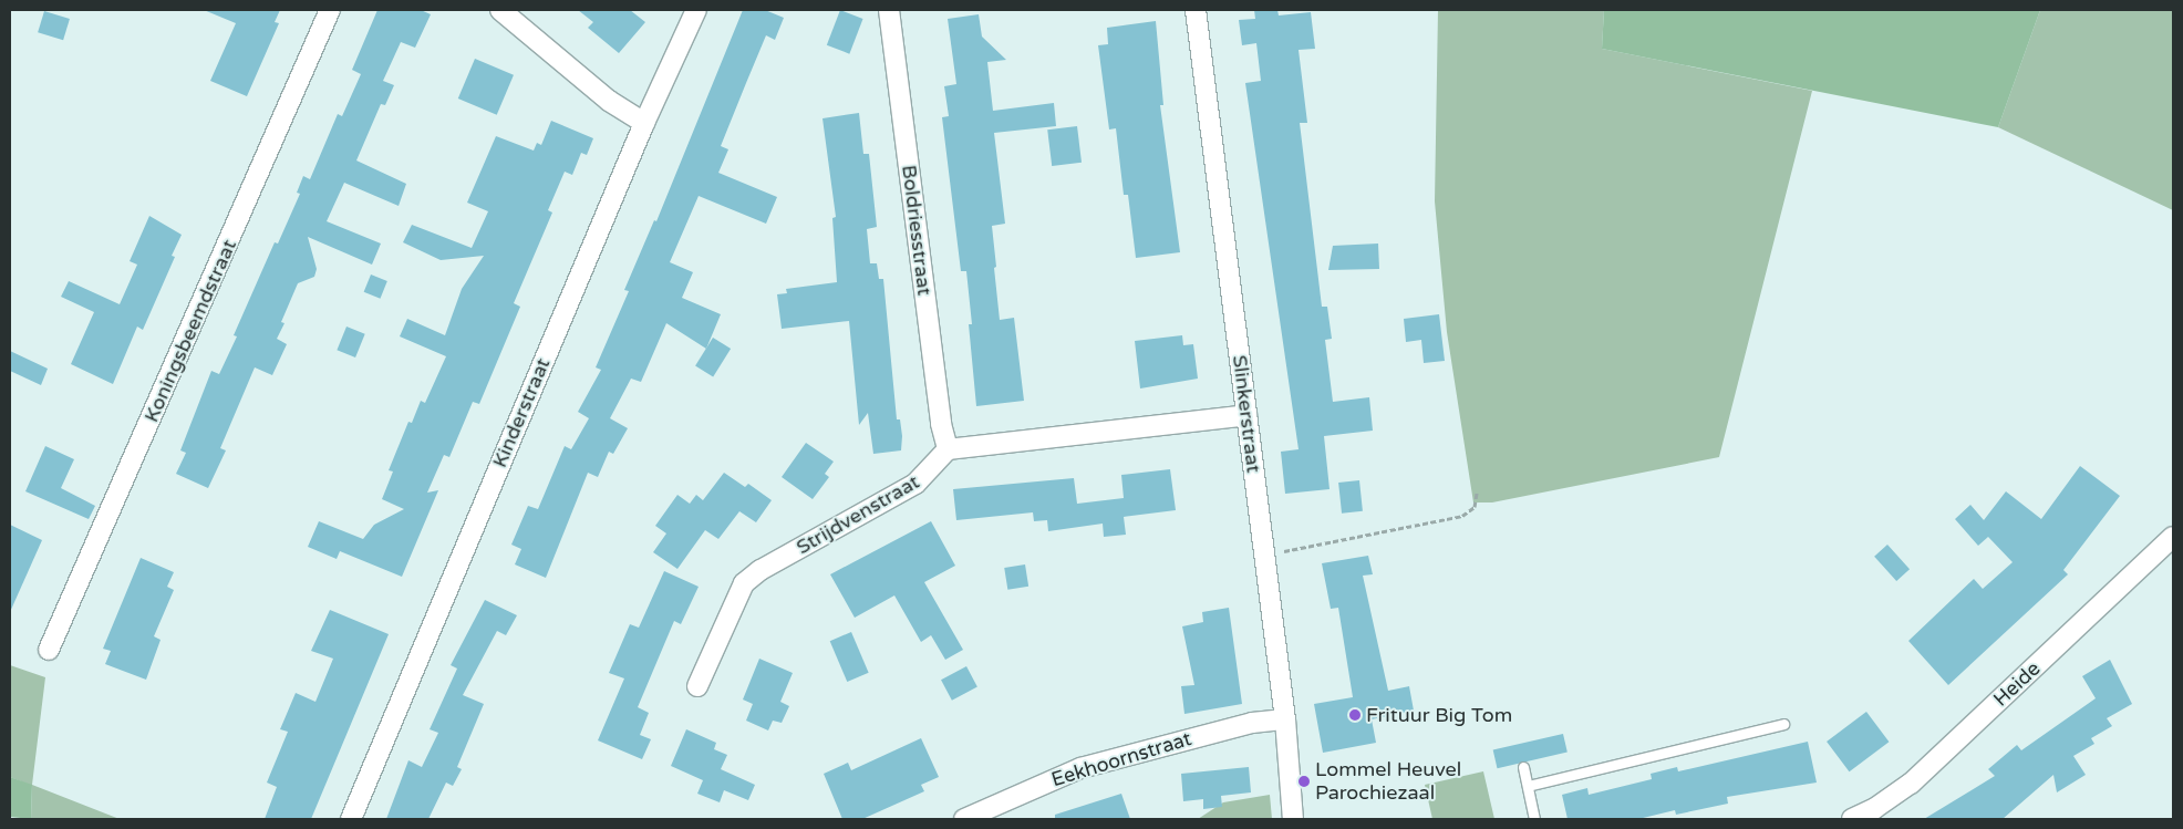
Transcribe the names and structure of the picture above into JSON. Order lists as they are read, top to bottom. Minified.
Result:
{"streets":{"street":["Boldriesstraat","Koningsbeemdstraat","Kinderstraat","Slinkerstraat","Strijdvenstraat","Heide","Eekhoornstraat"]},"crossings":[["Boldriesstraat","Strijdvenstraat"],["Slinkerstraat","Eekhoornstraat"]],"places":["Frituur Big Tom","Lommel Heuvel Parochiezaal"]}
